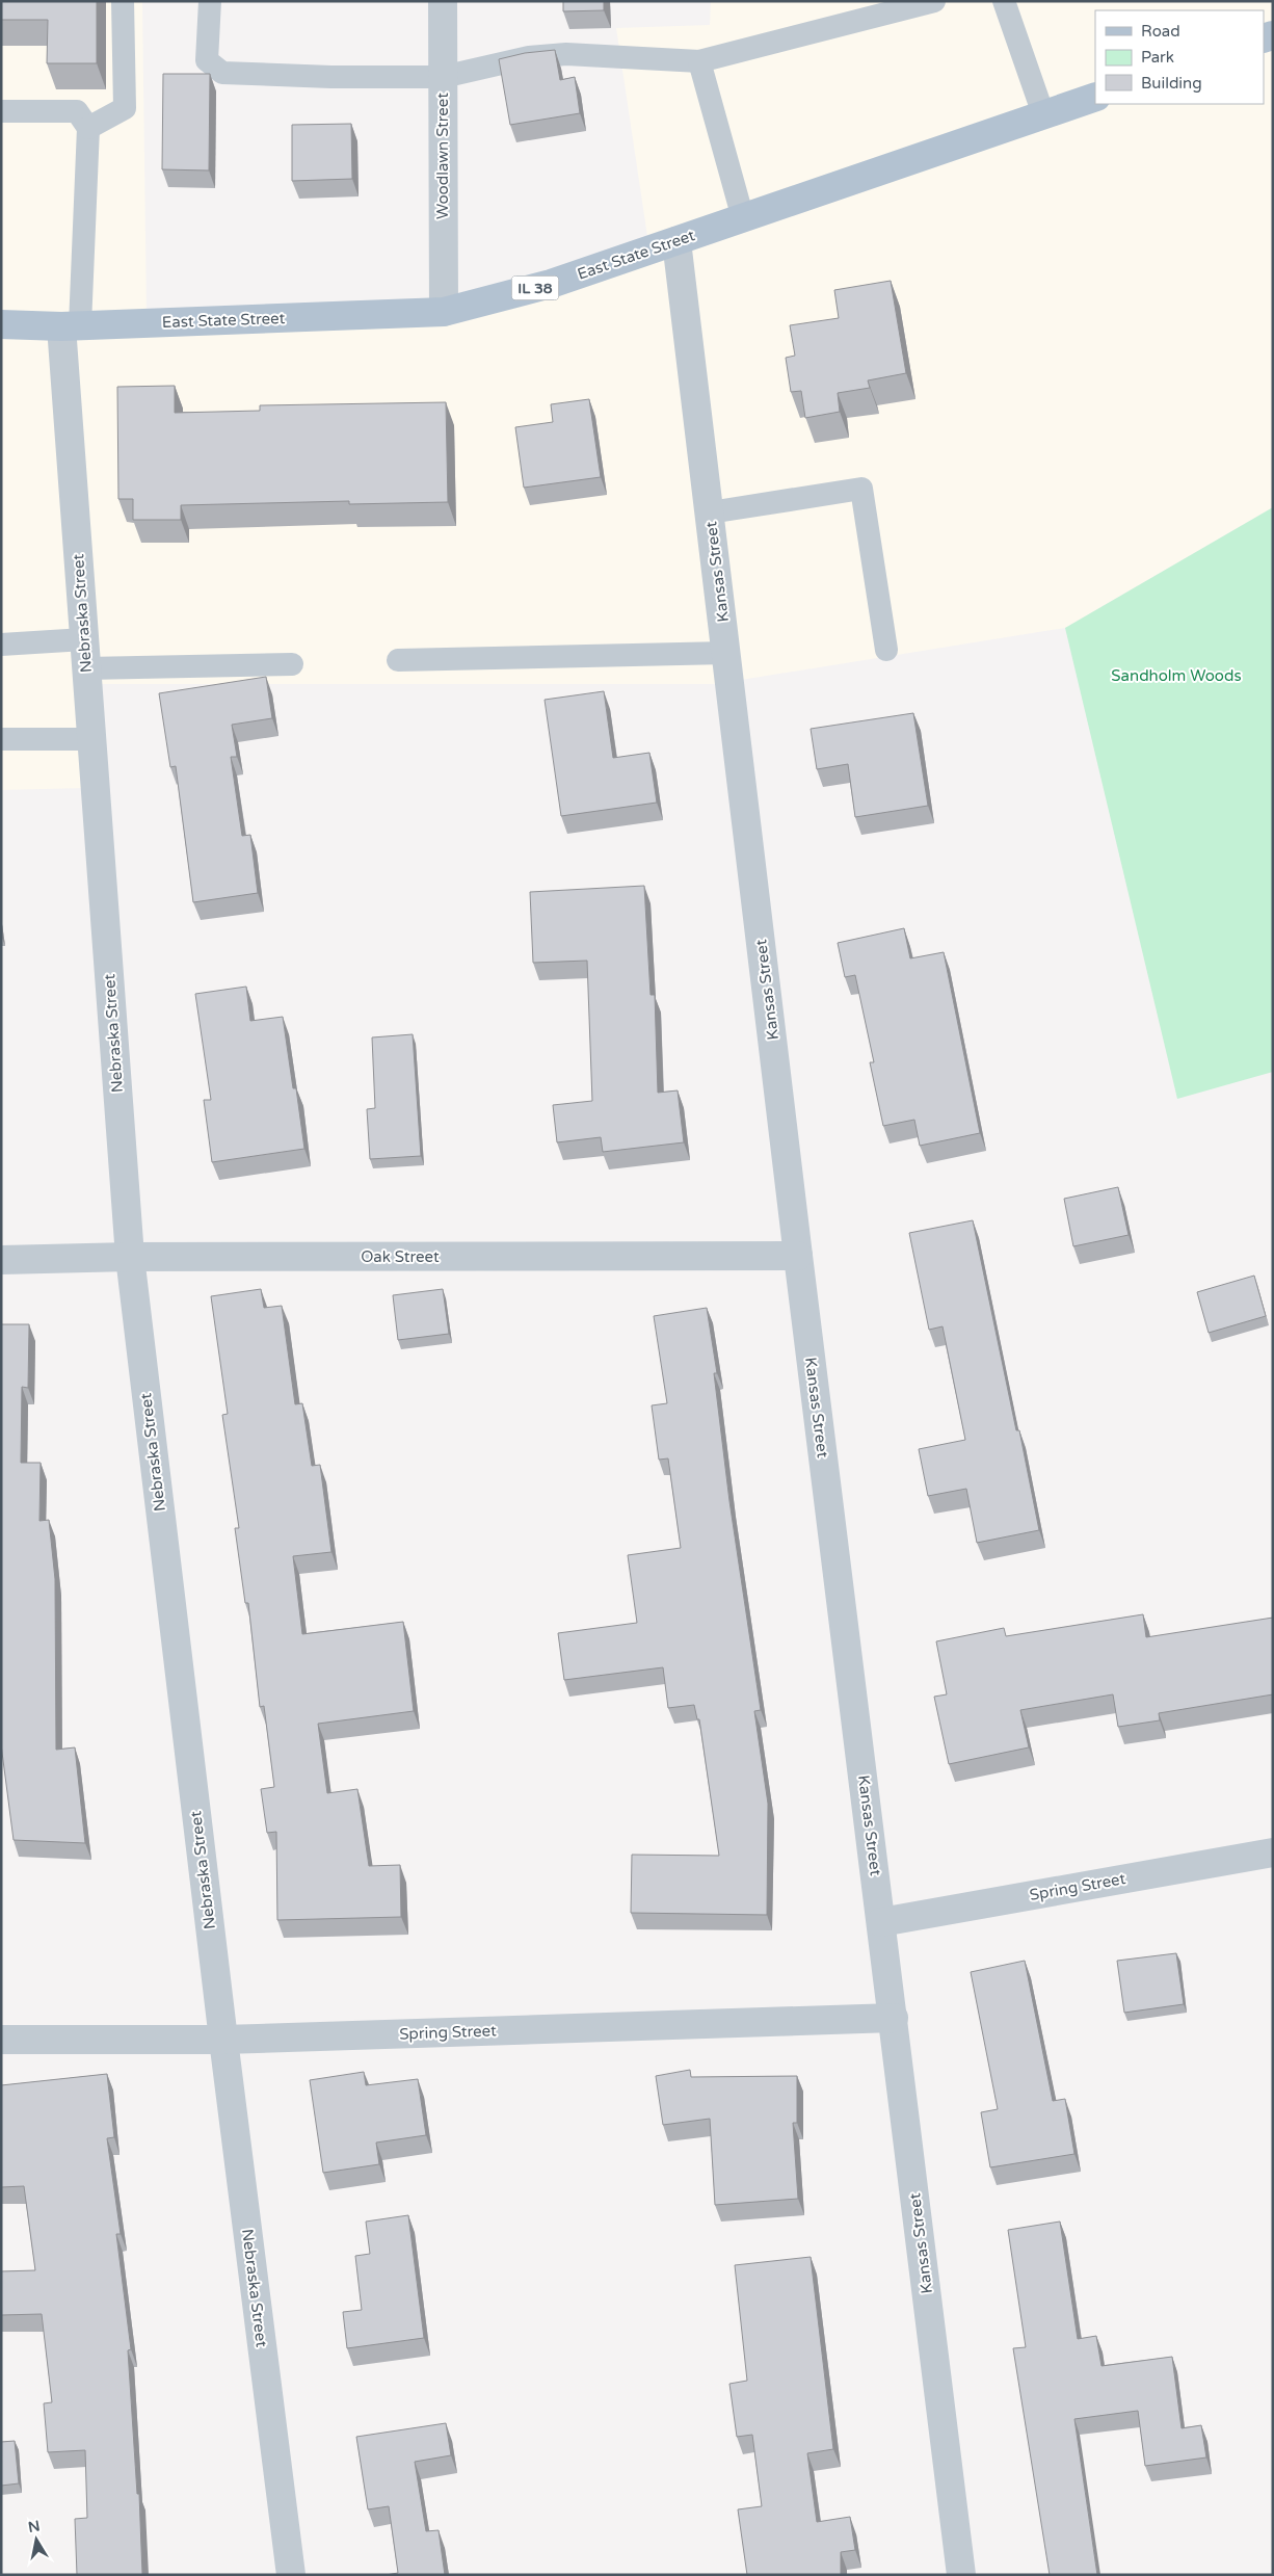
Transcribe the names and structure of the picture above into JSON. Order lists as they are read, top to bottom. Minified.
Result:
{"streets":{"main road":["East State Street","IL 38"],"street":["Woodlawn Street","Kansas Street","Nebraska Street","Oak Street","Spring Street"]},"crossings":[["Woodlawn Street","East State Street"],["East State Street","Kansas Street"],["East State Street","Nebraska Street"],["Kansas Street","Oak Street"],["Kansas Street","Spring Street"],["Nebraska Street","Oak Street"],["Nebraska Street","Spring Street"]],"parks":["Sandholm Woods"],"legend":["Road","Park","Building"],"north":"top"}
